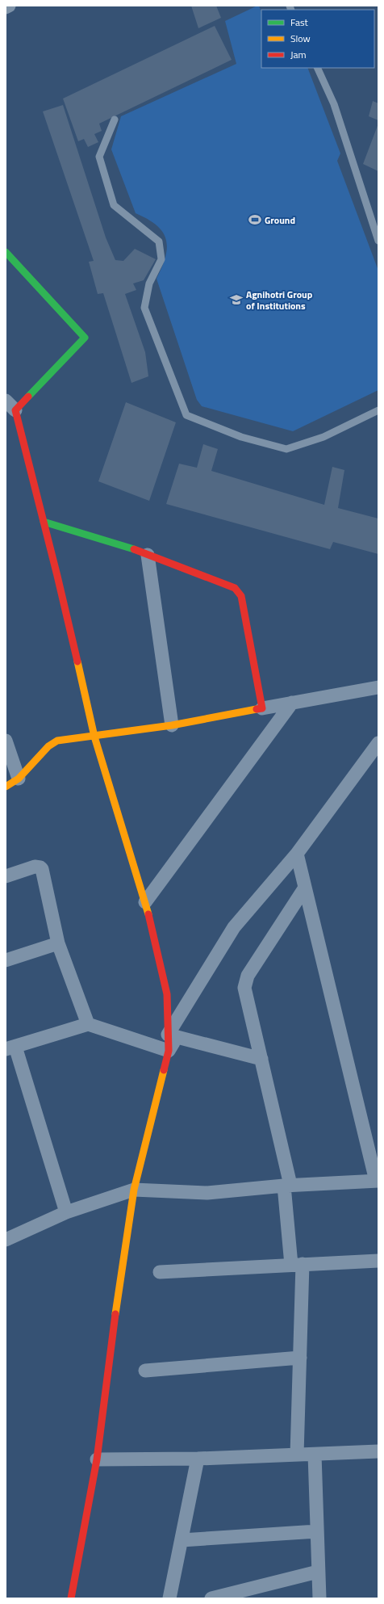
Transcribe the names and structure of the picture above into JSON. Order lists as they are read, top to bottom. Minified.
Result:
{"places":{"sports":["Ground"],"school or university":["Agnihotri Group of Institutions"]},"legend":["Fast","Slow","Jam"]}
